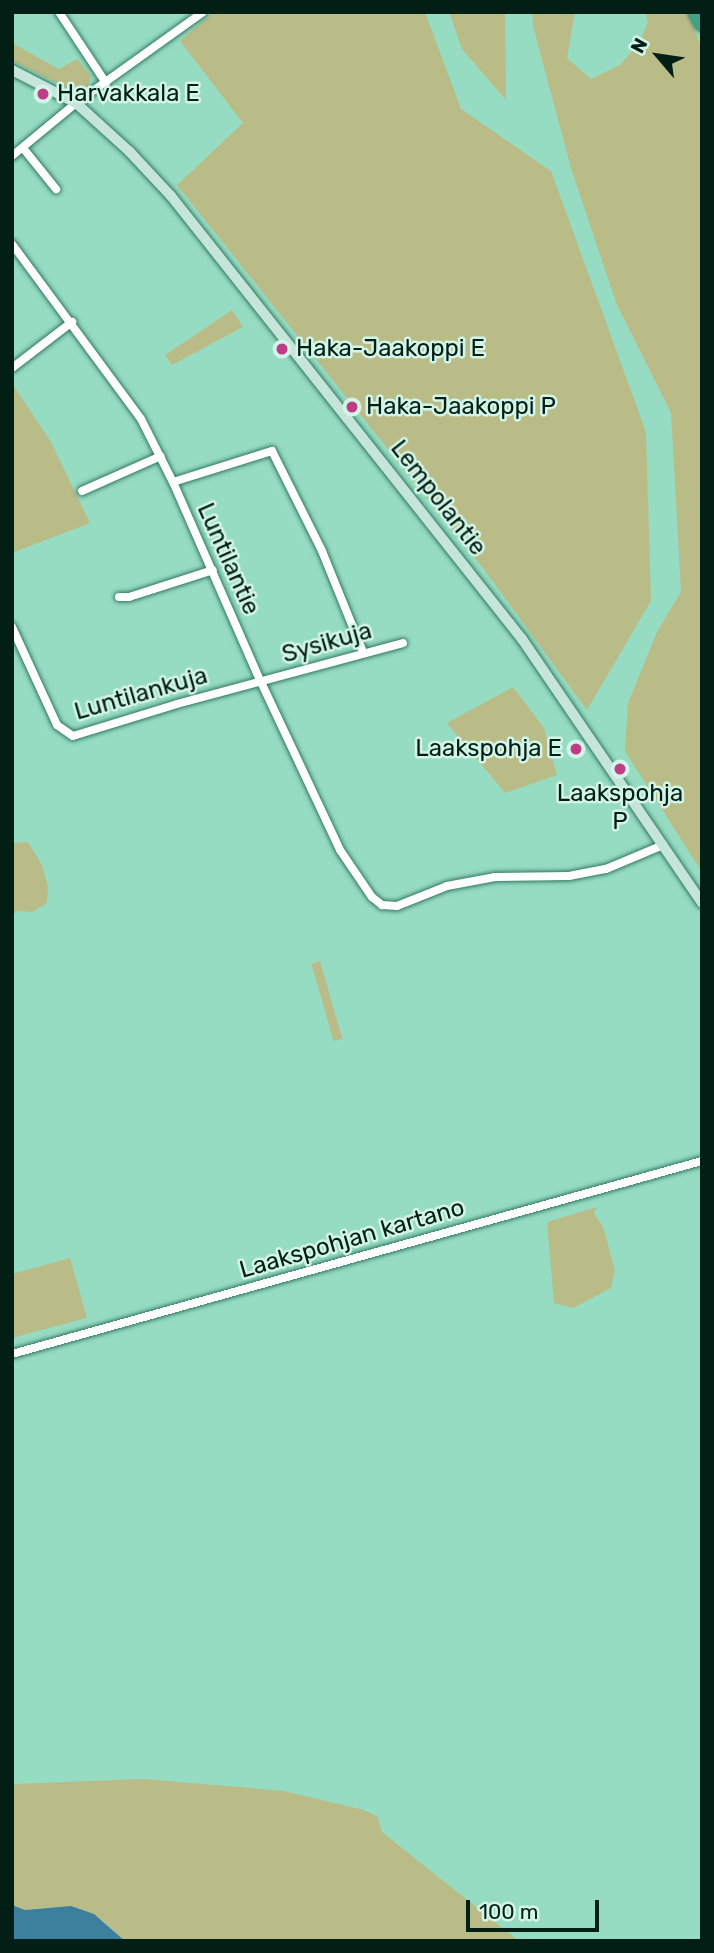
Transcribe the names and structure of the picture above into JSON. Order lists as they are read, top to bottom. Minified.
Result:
{"streets":{"street":["Lempolantie","Luntilantie","Sysikuja","Luntilankuja","Laakspohjan kartano"]},"crossings":[["Lempolantie","Luntilantie"],["Luntilantie","Sysikuja"],["Luntilantie","Luntilankuja"],["Sysikuja","Luntilankuja"]],"places":["Harvakkala E","Haka-Jaakoppi E","Haka-Jaakoppi P","Laakspohja E","Laakspohja P"],"scale_bar":"100 m","north":"top left"}
